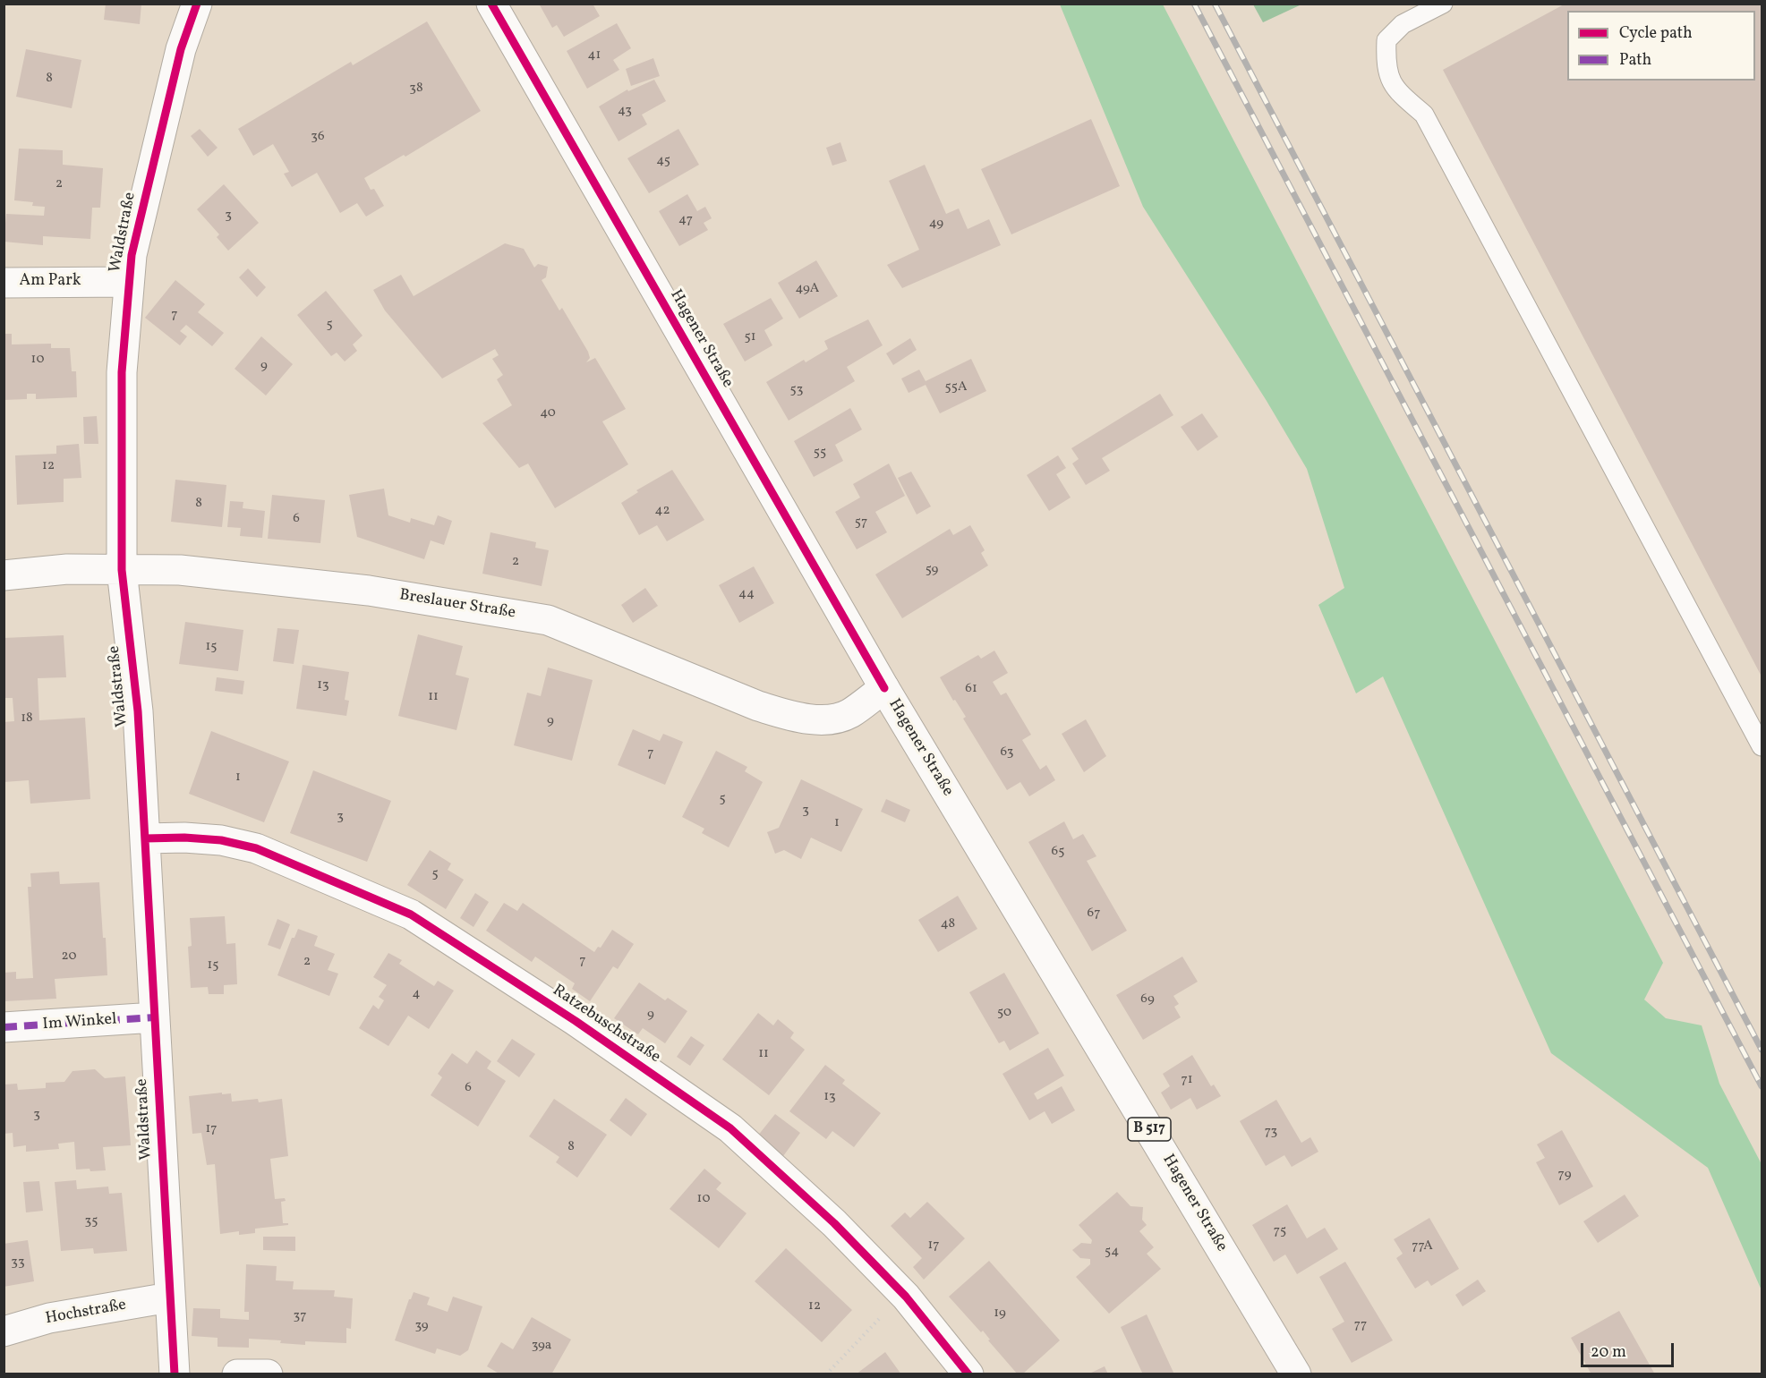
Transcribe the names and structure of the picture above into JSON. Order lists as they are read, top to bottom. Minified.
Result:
{"streets":{"street":["Waldstraße","Am Park","Hagener Straße","Breslauer Straße","Im Winkel","Ratzebuschstraße","B 517","Hochstraße"]},"crossings":[["Waldstraße","Am Park"],["Waldstraße","Breslauer Straße"],["Waldstraße","Im Winkel"],["Waldstraße","Ratzebuschstraße"],["Waldstraße","Hochstraße"],["Hagener Straße","Breslauer Straße"]],"house_numbers":["41","8","38","43","36","45","2","3","47","49","49A","7","5","51","10","9","55A","53","40","55","12","8","42","6","57","2","59","44","15","13","61","11","18","9","63","7","1","5","3","3","1","65","5","67","48","20","7","2","15","4","69","50","9","11","71","6","13","3","17","73","8","79","10","35","75","17","77A","54","33","12","19","37","77","39","39a"],"legend":["Cycle path","Path"],"scale_bar":"20 m"}
